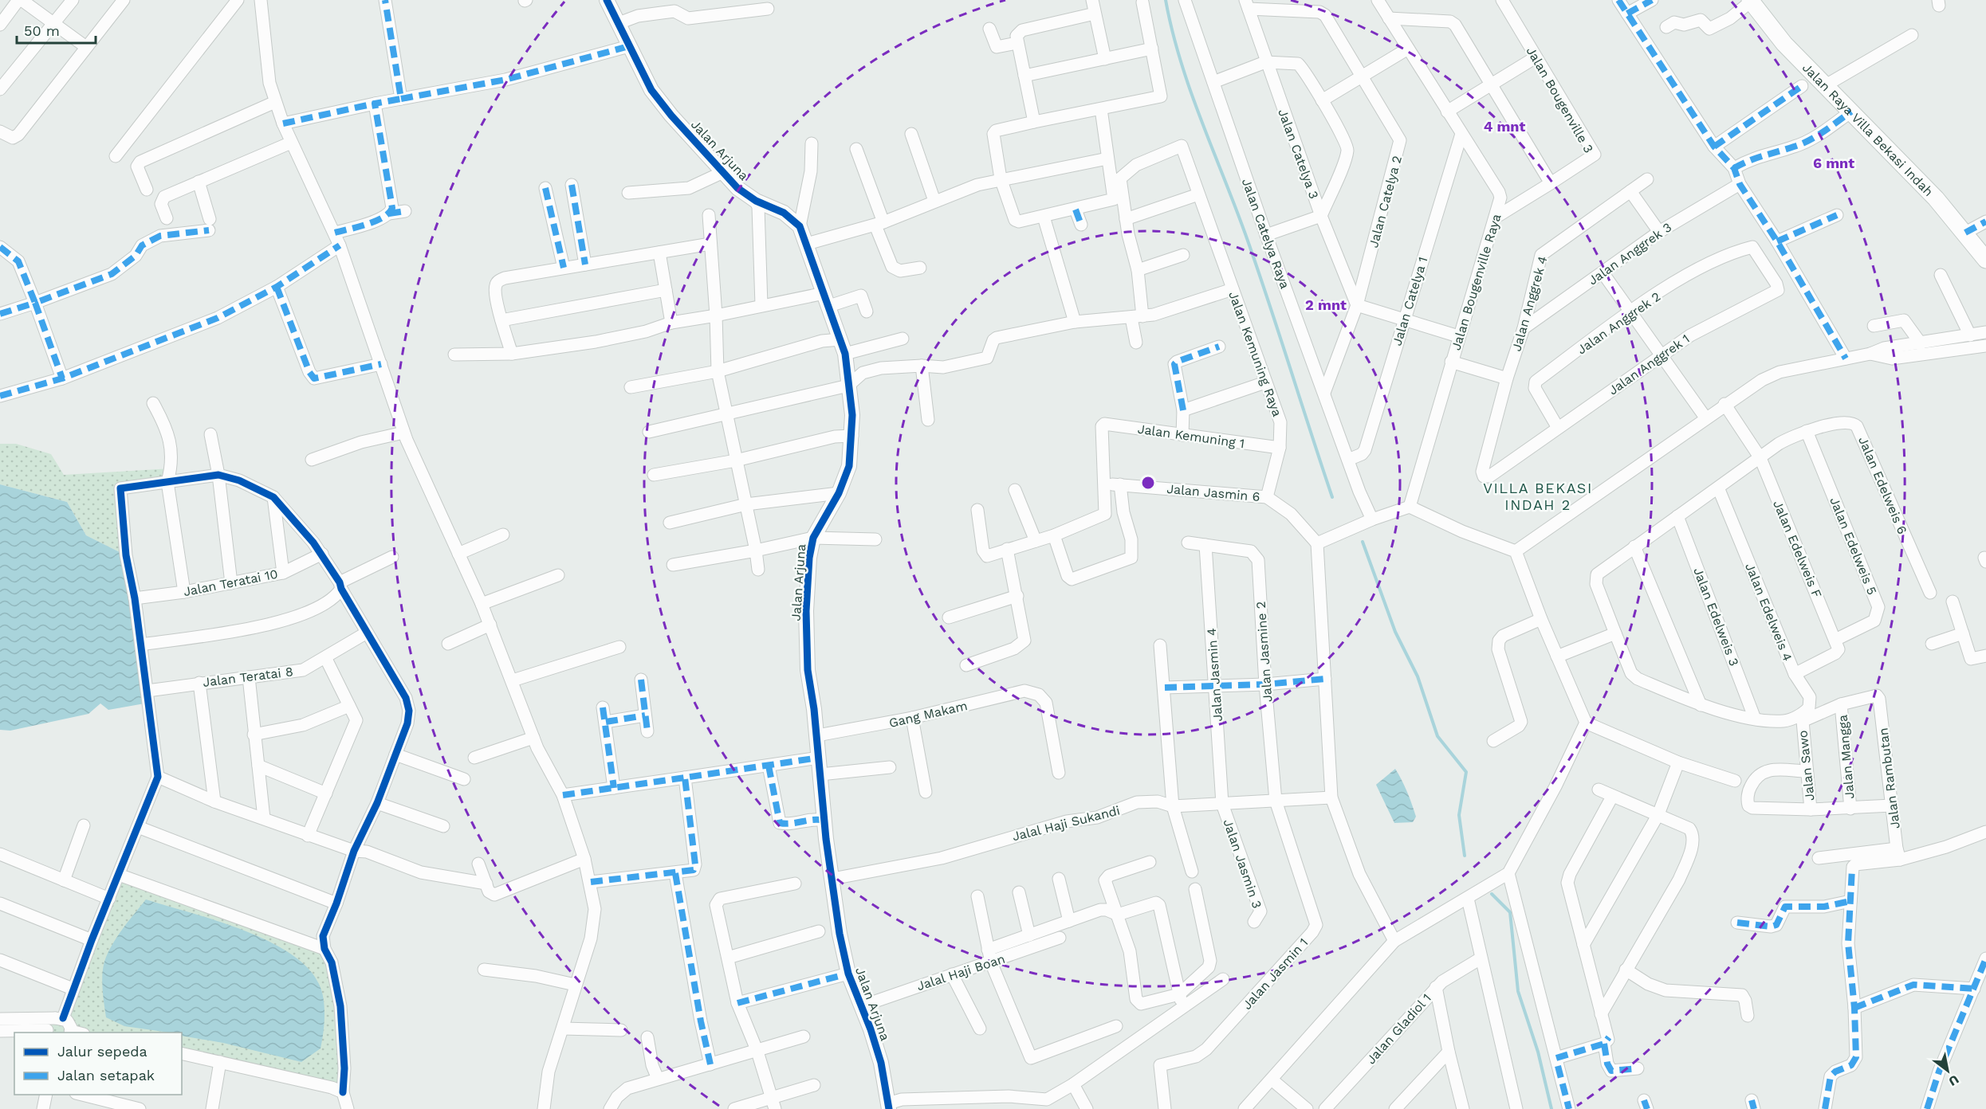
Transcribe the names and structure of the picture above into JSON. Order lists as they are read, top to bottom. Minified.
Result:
{"streets":{"main road":["Jalan Raya Villa Bekasi Indah"],"street":["Jalan Bougenville 3","Jalan Arjuna","Jalan Catelya 3","Jalan Catelya 2","Jalan Catelya Raya","Jalan Anggrek 3","Jalan Bougenville Raya","Jalan Catelya 1","Jalan Anggrek 4","Jalan Anggrek 2","Jalan Kemuning Raya","Jalan Anggrek 1","Jalan Kemuning 1","Jalan Edelweis 6","Jalan Jasmin 6","Jalan Edelweis 5","Jalan Edelweis F","Jalan Teratai 10","Jalan Edelweis 4","Jalan Edelweis 3","Jalan Jasmine 2","Jalan Jasmin 4","Jalan Teratai 8","Gang Makam","Jalan Mangga","Jalan Sawo","Jalan Rambutan","Jalal Haji Sukandi","Jalan Jasmin 3","Jalal Haji Boan","Jalan Jasmin 1","Jalan Gladiol 1"]},"crossings":[["Jalan Bougenville 3","Jalan Bougenville Raya"],["Jalan Arjuna","Gang Makam"],["Jalan Arjuna","Jalal Haji Sukandi"],["Jalan Arjuna","Jalal Haji Boan"],["Jalan Catelya 3","Jalan Catelya 2"],["Jalan Catelya 2","Jalan Catelya Raya"],["Jalan Catelya Raya","Jalan Catelya 1"],["Jalan Anggrek 3","Jalan Anggrek 4"],["Jalan Bougenville Raya","Jalan Catelya 1"],["Jalan Anggrek 4","Jalan Anggrek 1"],["Jalan Anggrek 2","Jalan Anggrek 1"],["Jalan Kemuning Raya","Jalan Kemuning 1"],["Jalan Kemuning Raya","Jalan Jasmin 6"],["Jalan Kemuning 1","Jalan Jasmin 6"],["Jalan Edelweis 6","Jalan Edelweis 5"],["Jalan Edelweis 6","Jalan Edelweis F"],["Jalan Edelweis 6","Jalan Edelweis 4"],["Jalan Edelweis 6","Jalan Edelweis 3"],["Jalan Edelweis 5","Jalan Edelweis F"],["Jalan Edelweis 4","Jalan Edelweis 3"],["Jalan Jasmine 2","Jalan Jasmin 4"],["Jalan Jasmine 2","Jalal Haji Sukandi"],["Jalan Jasmine 2","Jalan Jasmin 1"],["Jalan Jasmin 4","Jalal Haji Sukandi"],["Jalan Jasmin 4","Jalan Jasmin 3"],["Jalan Mangga","Jalan Sawo"],["Jalan Mangga","Jalan Rambutan"],["Jalan Sawo","Jalan Rambutan"],["Jalal Haji Sukandi","Jalan Jasmin 3"],["Jalal Haji Sukandi","Jalan Jasmin 1"]],"districts":["VILLA BEKASI INDAH 2"],"legend":["Jalur sepeda","Jalan setapak"],"scale_bar":"50 m","north":"bottom right","rings":["4 mnt","6 mnt","2 mnt"]}
